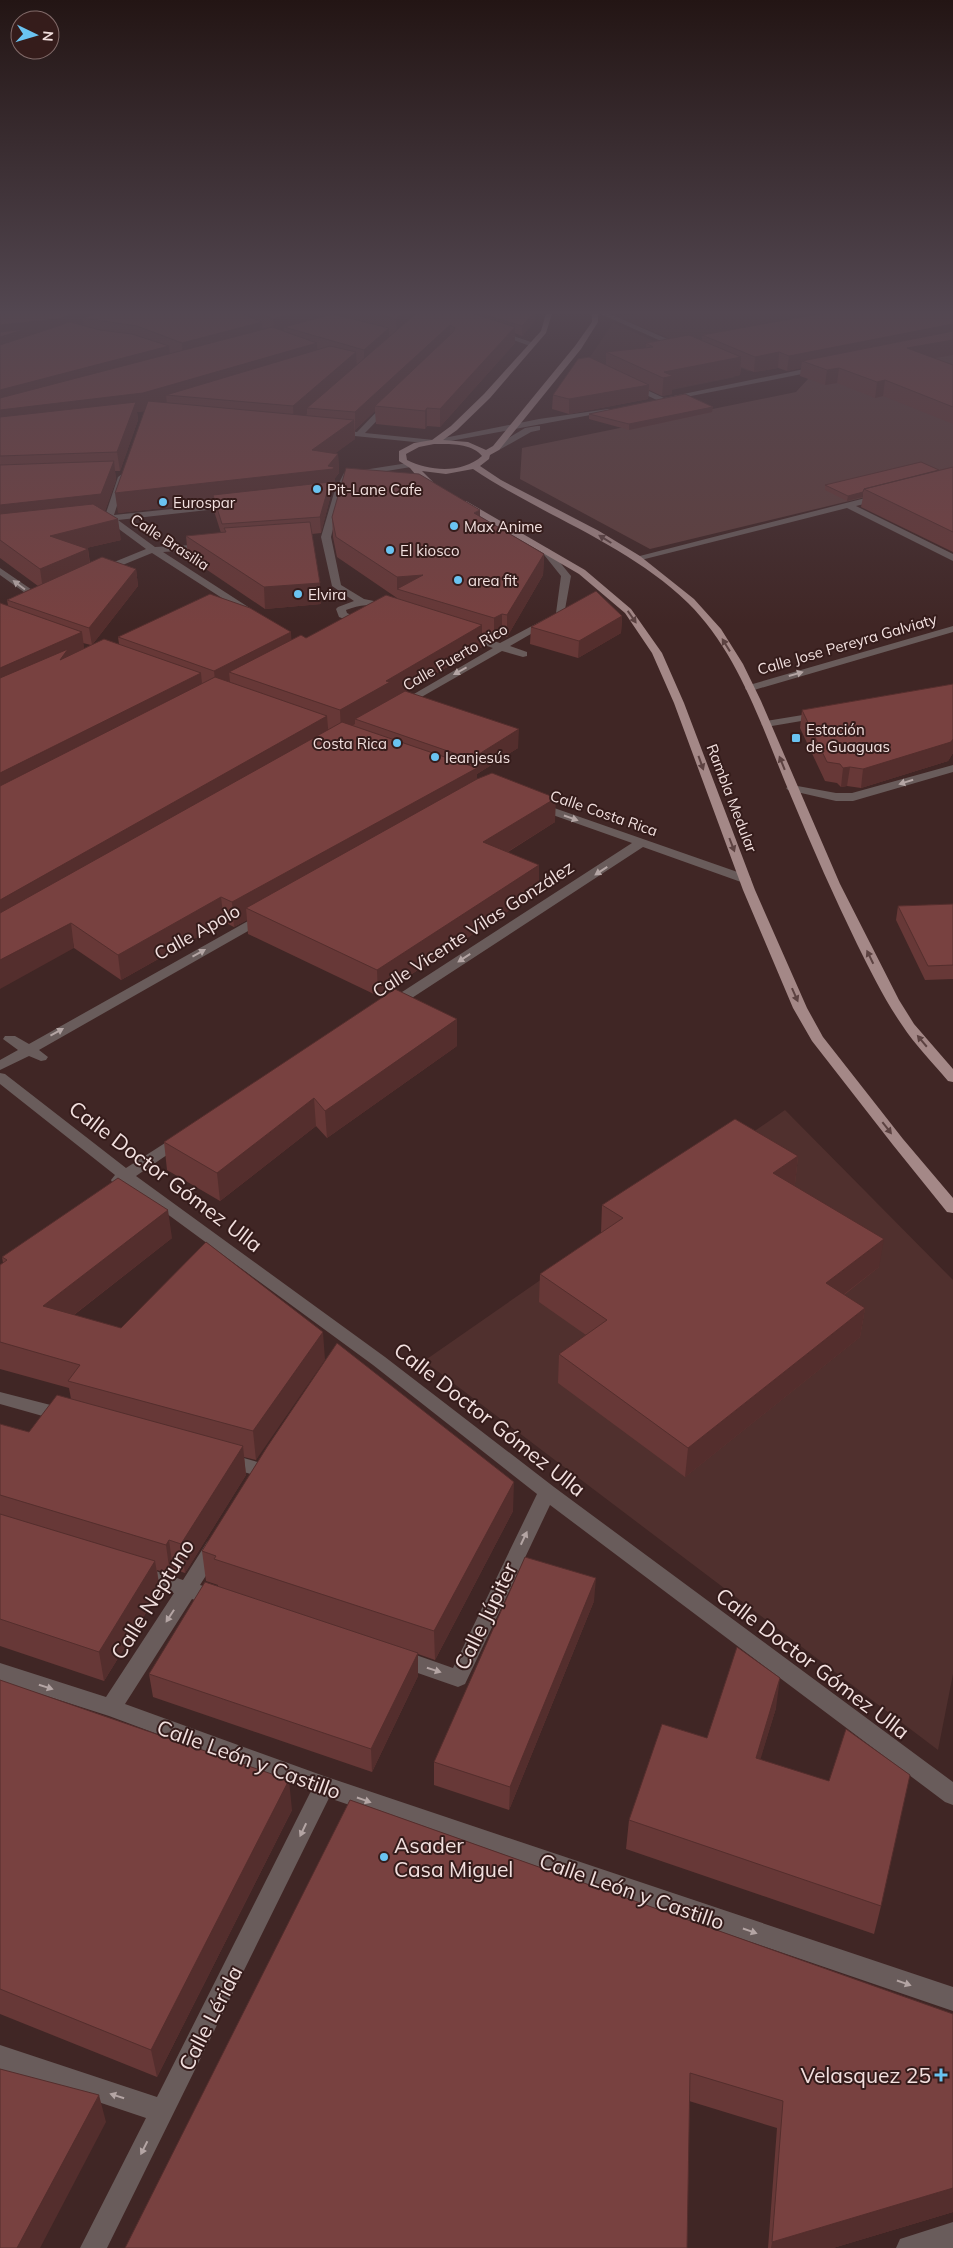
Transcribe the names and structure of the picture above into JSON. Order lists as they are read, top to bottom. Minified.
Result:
{"streets":{"main road":["Rambla Medular"],"street":["Calle Brasilia","Calle Jose Pereyra Galviaty","Calle Puerto Rico","Calle Costa Rica","Calle Vicente Vilas González","Calle Apolo","Calle Doctor Gómez Ulla","Calle Neptuno","Calle Júpiter","Calle León y Castillo","Calle Lérida"]},"crossings":[["Calle Puerto Rico","Rambla Medular"],["Rambla Medular","Calle Costa Rica"],["Calle Costa Rica","Calle Vicente Vilas González"],["Calle Doctor Gómez Ulla","Calle Júpiter"],["Calle Neptuno","Calle León y Castillo"],["Calle León y Castillo","Calle Lérida"]],"one_way":["Calle Puerto Rico","Calle Costa Rica","Calle Vicente Vilas González","Calle Apolo","Calle Neptuno","Calle Júpiter","Calle León y Castillo","Calle Lérida"],"places":{"other":["Pit-Lane Cafe","Eurospar","Max Anime","El kiosco","area fit","Elvira","Costa Rica","Ieanjesús","Asader Casa Miguel"],"transit":["Estación de Guaguas"],"health":["Velasquez 25"]},"north":"right"}
